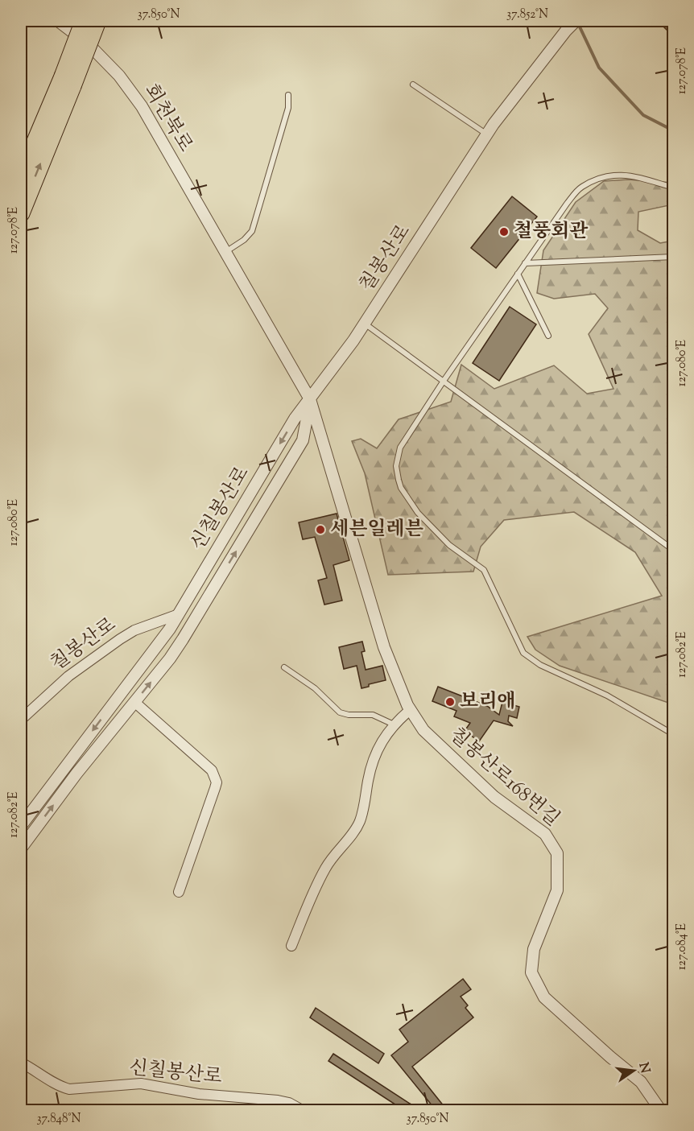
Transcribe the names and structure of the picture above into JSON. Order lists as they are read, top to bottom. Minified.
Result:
{"streets":{"street":["회천북로","칠봉산로","신칠봉산로","칠봉산로168번길"]},"crossings":[["회천북로","칠봉산로"],["회천북로","신칠봉산로"],["회천북로","칠봉산로168번길"],["칠봉산로","신칠봉산로"],["칠봉산로","칠봉산로168번길"],["신칠봉산로","칠봉산로168번길"]],"places":["철풍회관","세븐일레븐","보리애"],"north":"right","coordinates":["37.850°N","37.852°N","127.078°E","127.080°E","127.082°E","127.084°E","37.848°N"]}
